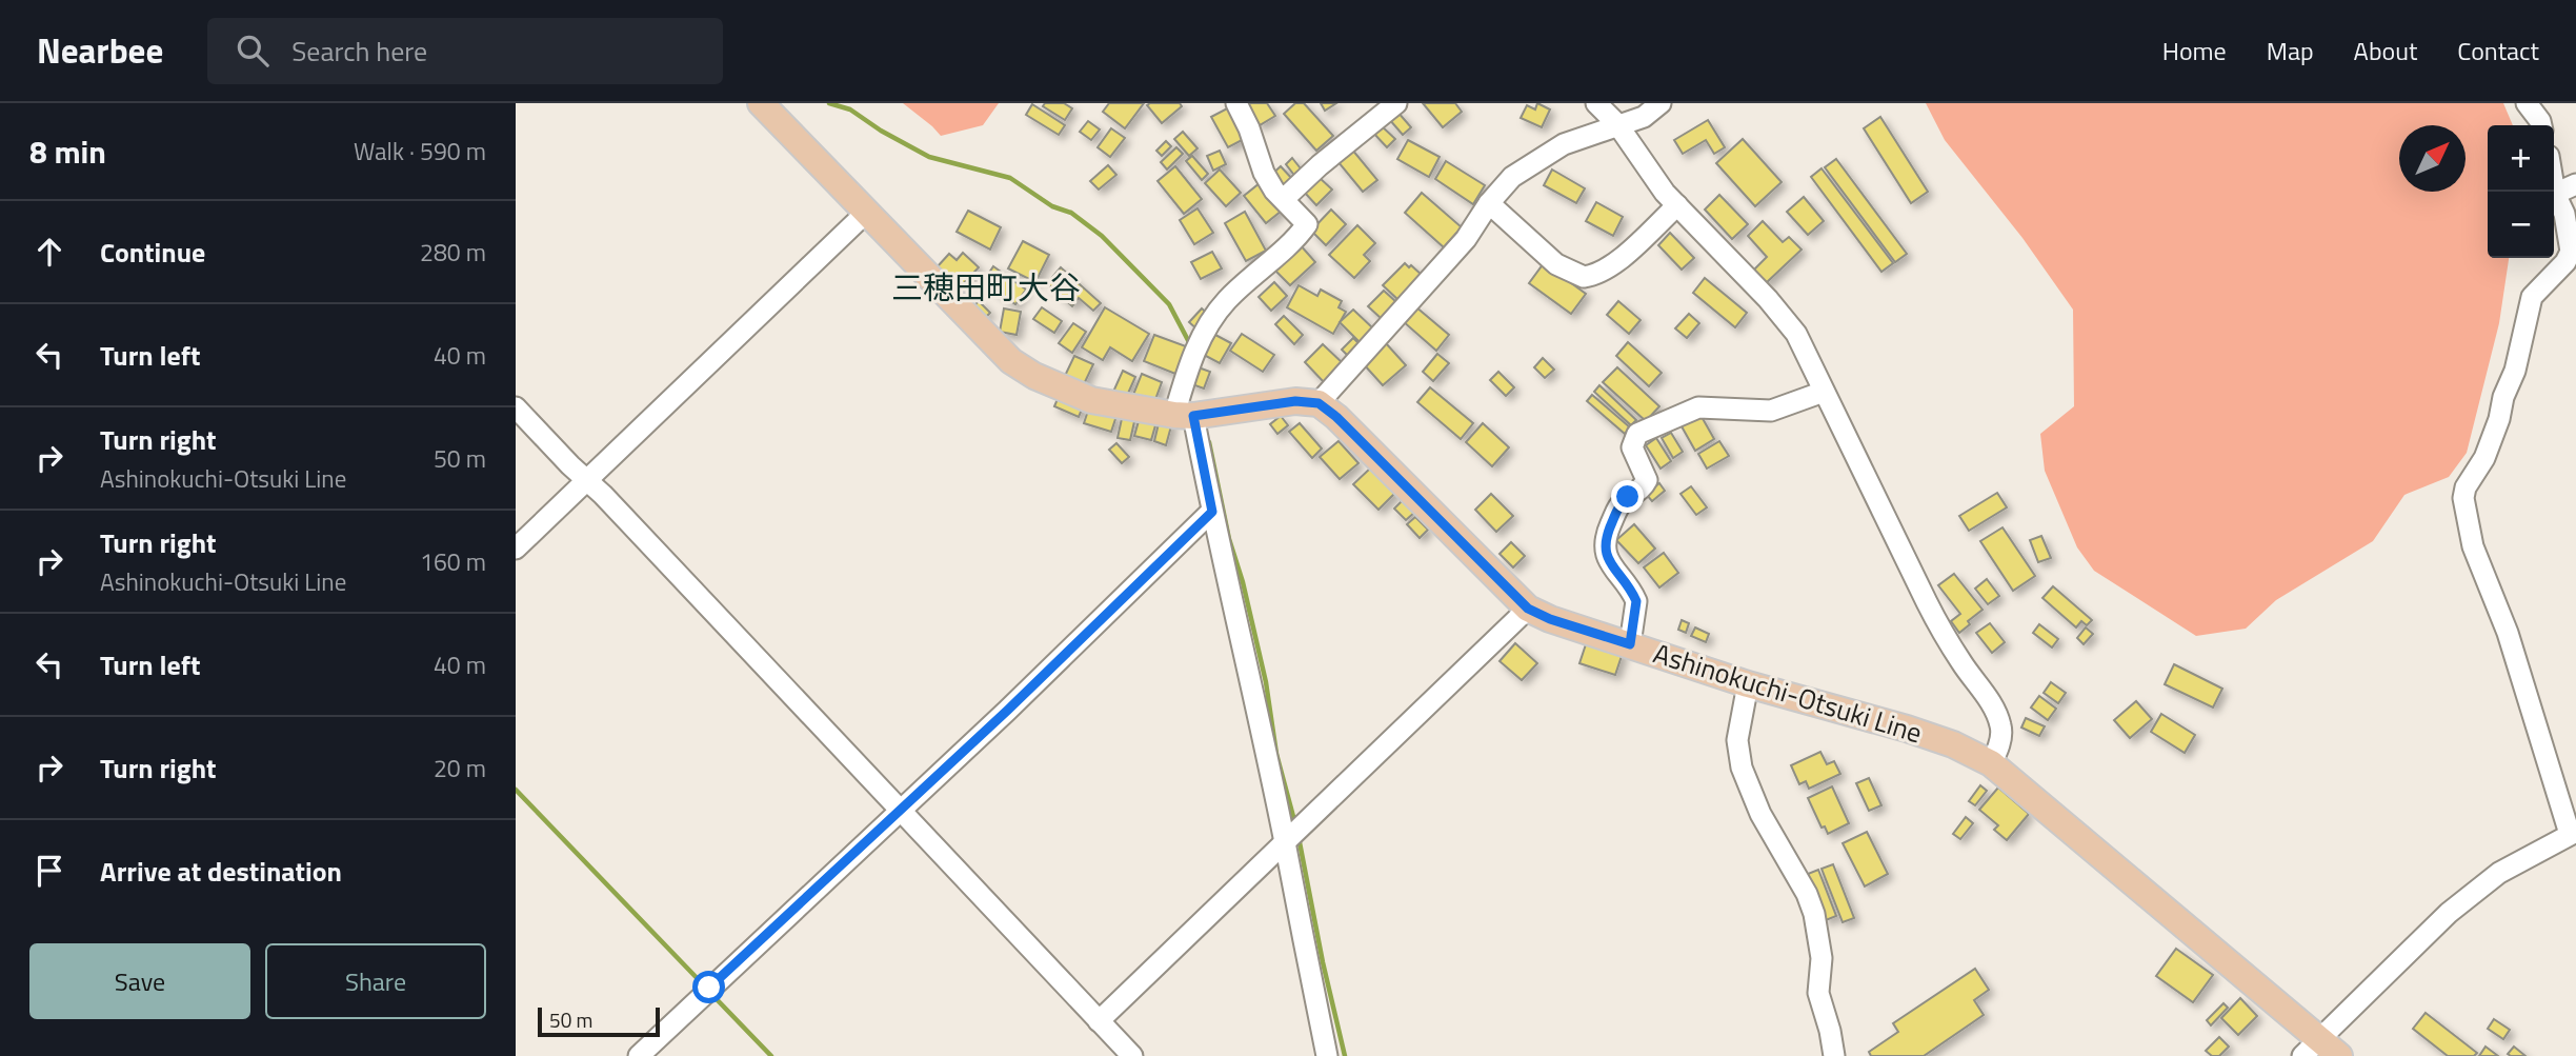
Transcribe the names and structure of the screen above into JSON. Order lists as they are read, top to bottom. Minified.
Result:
{"streets":{"main road":["Ashinokuchi-Otsuki Line"]},"districts":["三穂田町大谷"],"scale_bar":"50 m","north":"top right","page":{"header":"Nearbee","search":"Search here","nav":["Home","Map","About","Contact"],"heading":["8 min","Walk · 590 m"],"map_buttons":["+","−"],"list":[["Continue","280 m"],["Turn left","40 m"],["Turn right","Ashinokuchi-Otsuki Line","50 m"],["Turn right","Ashinokuchi-Otsuki Line","160 m"],["Turn left","40 m"],["Turn right","20 m"],"Arrive at destination"],"buttons":["Save","Share"],"scale":"50 m"}}
